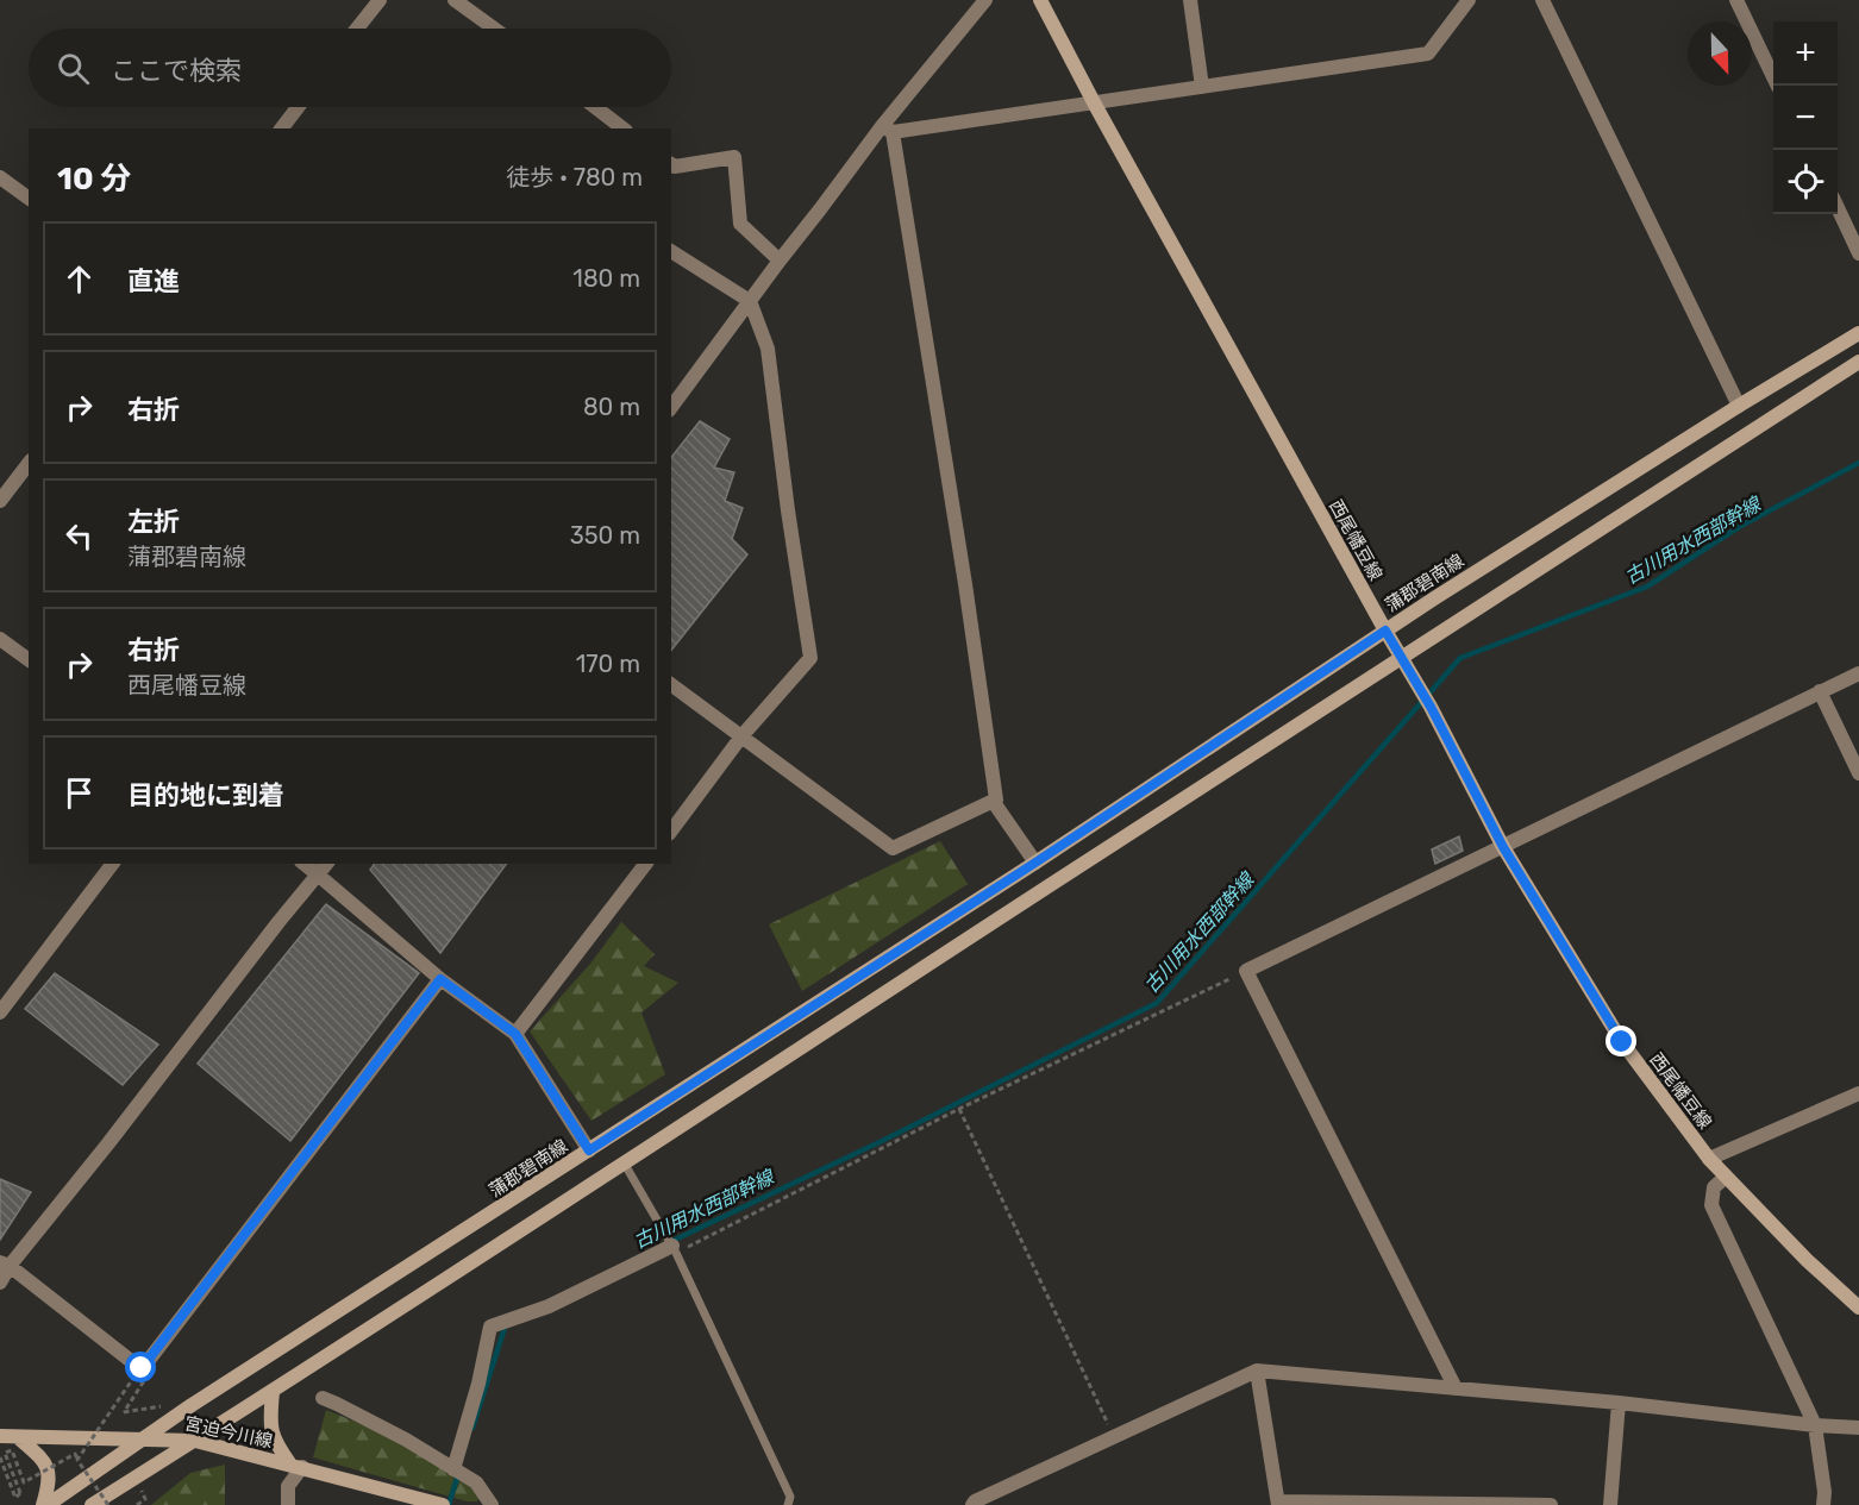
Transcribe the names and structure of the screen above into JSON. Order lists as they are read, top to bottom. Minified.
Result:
{"streets":{"main road":["西尾幡豆線","蒲郡碧南線","宮迫今川線"]},"crossings":[["西尾幡豆線","蒲郡碧南線"],["蒲郡碧南線","宮迫今川線"]],"water":["古川用水西部幹線"],"north":"bottom","page":{"map_buttons":["+","−"],"search":"ここで検索","heading":["10 分","徒歩 · 780 m"],"list":[["直進","180 m"],["右折","80 m"],["左折","蒲郡碧南線","350 m"],["右折","西尾幡豆線","170 m"],"目的地に到着"]}}
